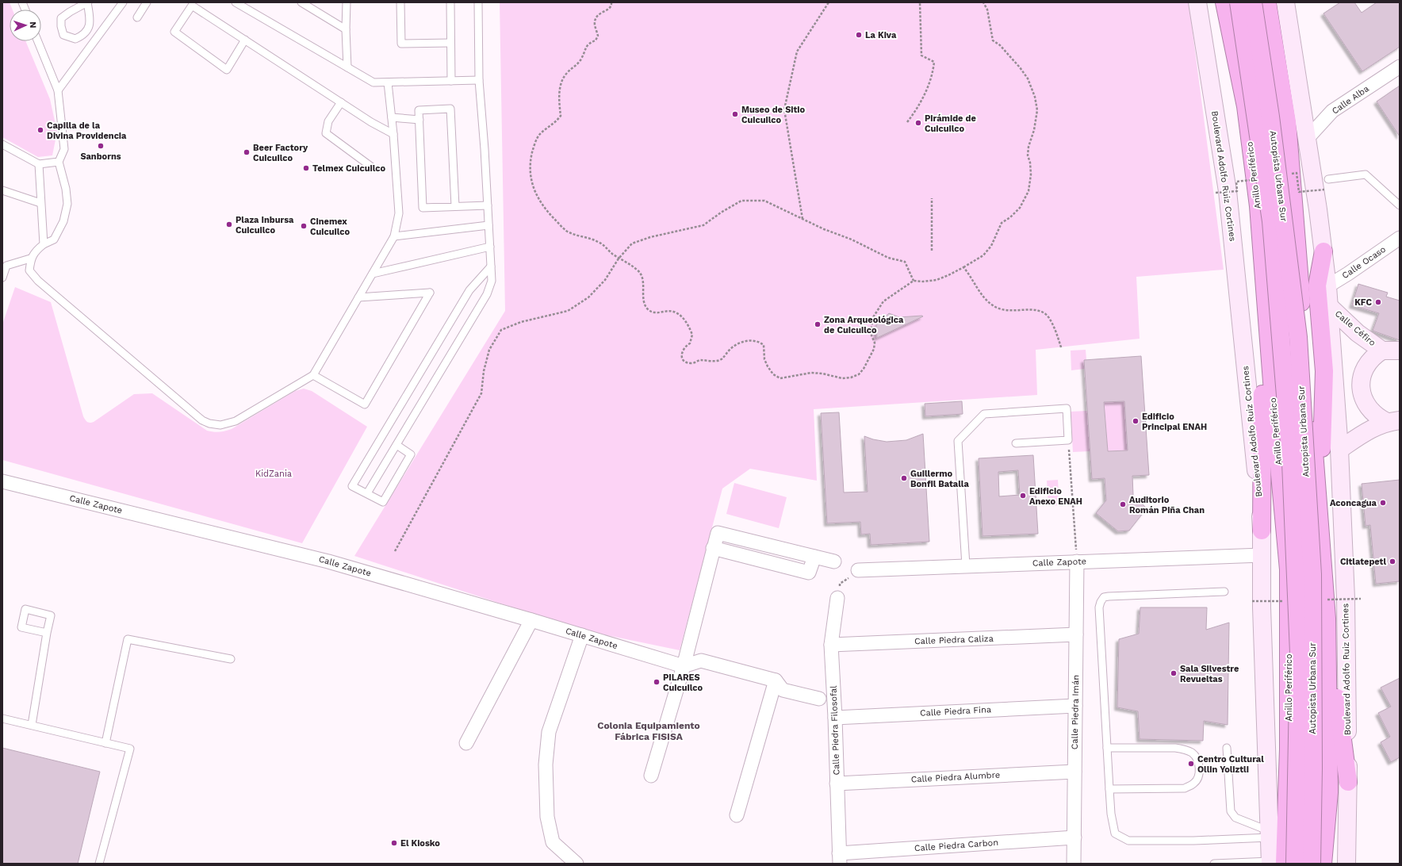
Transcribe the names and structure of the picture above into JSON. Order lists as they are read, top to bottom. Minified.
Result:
{"streets":{"highway":["Anillo Periférico","Autopista Urbana Sur"],"main road":["Boulevard Adolfo Ruiz Cortines","Calle Céfiro"],"street":["Calle Alba","Calle Ocaso","Calle Zapote","Calle Piedra Caliza","Calle Piedra Fina","Calle Piedra Imán","Calle Piedra Filosofal","Calle Piedra Alumbre","Calle Piedra Carbon"]},"crossings":[["Calle Alba","Boulevard Adolfo Ruiz Cortines"],["Anillo Periférico","Boulevard Adolfo Ruiz Cortines"],["Boulevard Adolfo Ruiz Cortines","Calle Ocaso"],["Boulevard Adolfo Ruiz Cortines","Calle Céfiro"],["Boulevard Adolfo Ruiz Cortines","Calle Zapote"],["Calle Zapote","Calle Piedra Imán"],["Calle Piedra Caliza","Calle Piedra Imán"],["Calle Piedra Caliza","Calle Piedra Filosofal"],["Calle Piedra Fina","Calle Piedra Imán"],["Calle Piedra Fina","Calle Piedra Filosofal"],["Calle Piedra Imán","Calle Piedra Alumbre"],["Calle Piedra Imán","Calle Piedra Carbon"],["Calle Piedra Filosofal","Calle Piedra Alumbre"],["Calle Piedra Filosofal","Calle Piedra Carbon"]],"districts":["Colonia Equipamiento Fábrica FISISA"],"parks":["KidZania"],"places":["La Kiva","Museo de Sitio Cuicuilco","Pirámide de Cuicuilco","Capilla de la Divina Providencia","Sanborns","Beer Factory Cuicuilco","Telmex Cuicuilco","Plaza Inbursa Cuicuilco","Cinemex Cuicuilco","KFC","Zona Arqueológica de Cuicuilco","Edificio Principal ENAH","Guillermo Bonfil Batalla","Edificio Anexo ENAH","Aconcagua","Auditorio Román Piña Chan","Citlatepetl","Sala Silvestre Revueltas","PILARES Cuicuilco","Centro Cultural Ollin Yoliztli","El Kiosko"],"north":"right"}
